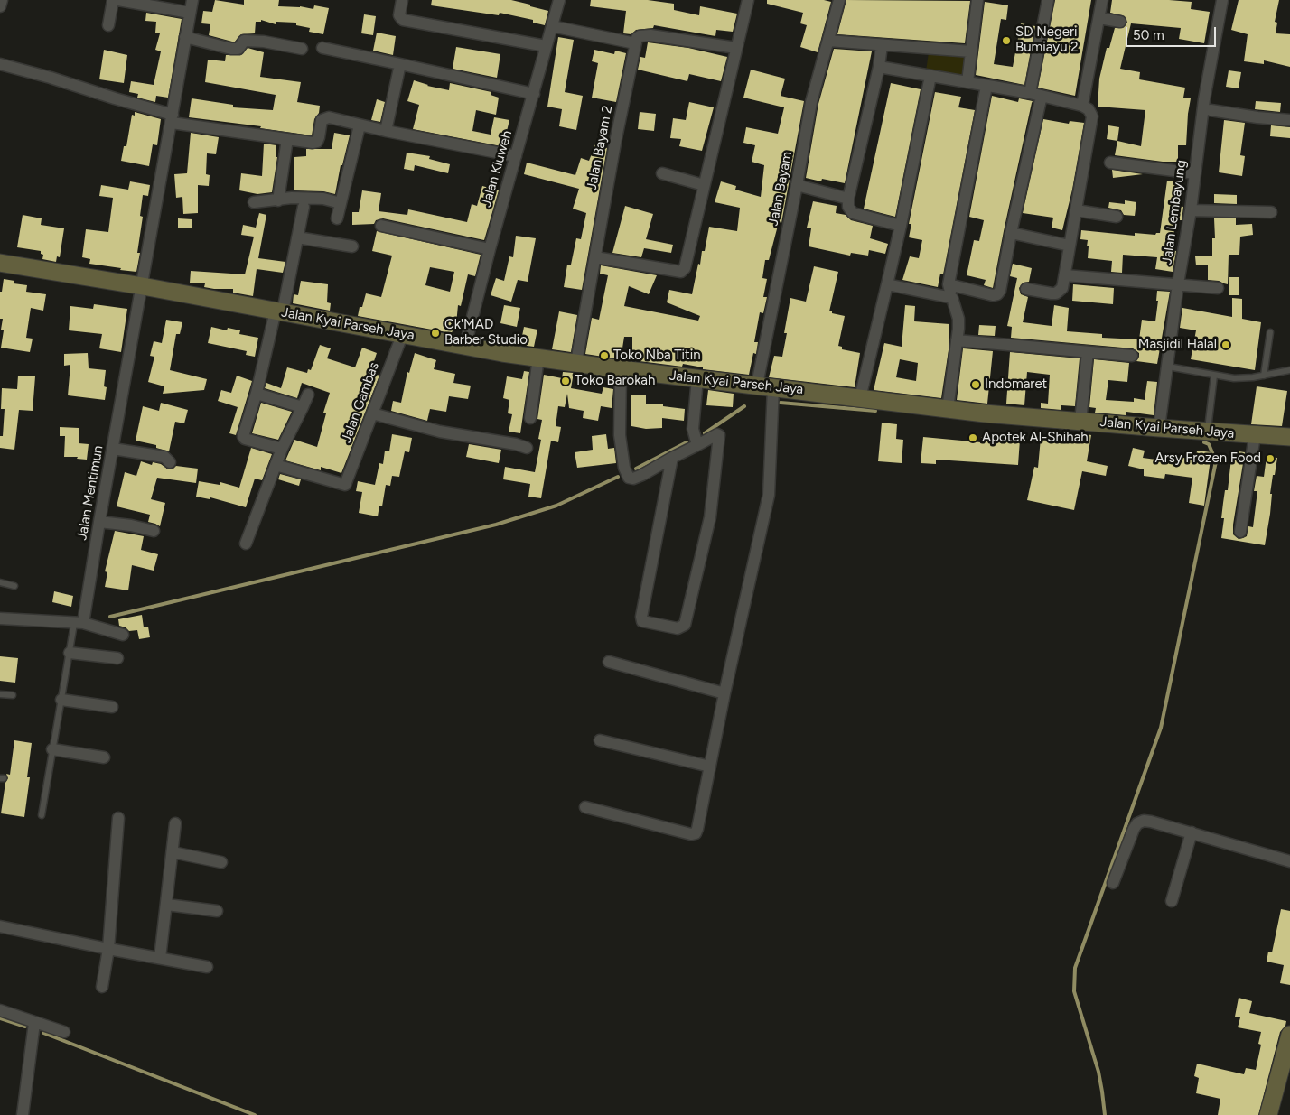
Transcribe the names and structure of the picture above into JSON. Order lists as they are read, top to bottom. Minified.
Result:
{"streets":{"main road":["Jalan Kyai Parseh Jaya"],"street":["Jalan Bayam 2","Jalan Kluweh","Jalan Bayam","Jalan Lembayung","Jalan Gambas","Jalan Mentimun"]},"crossings":[["Jalan Bayam 2","Jalan Kyai Parseh Jaya"],["Jalan Kluweh","Jalan Kyai Parseh Jaya"],["Jalan Bayam","Jalan Kyai Parseh Jaya"],["Jalan Lembayung","Jalan Kyai Parseh Jaya"],["Jalan Kyai Parseh Jaya","Jalan Gambas"],["Jalan Kyai Parseh Jaya","Jalan Mentimun"]],"places":["SD Negeri Bumiayu 2","Ck'MAD Barber Studio","Masjidil Halal","Toko Nba Titin","Toko Barokah","Indomaret","Apotek Al-Shihah","Arsy Frozen Food"],"scale_bar":"50 m"}
